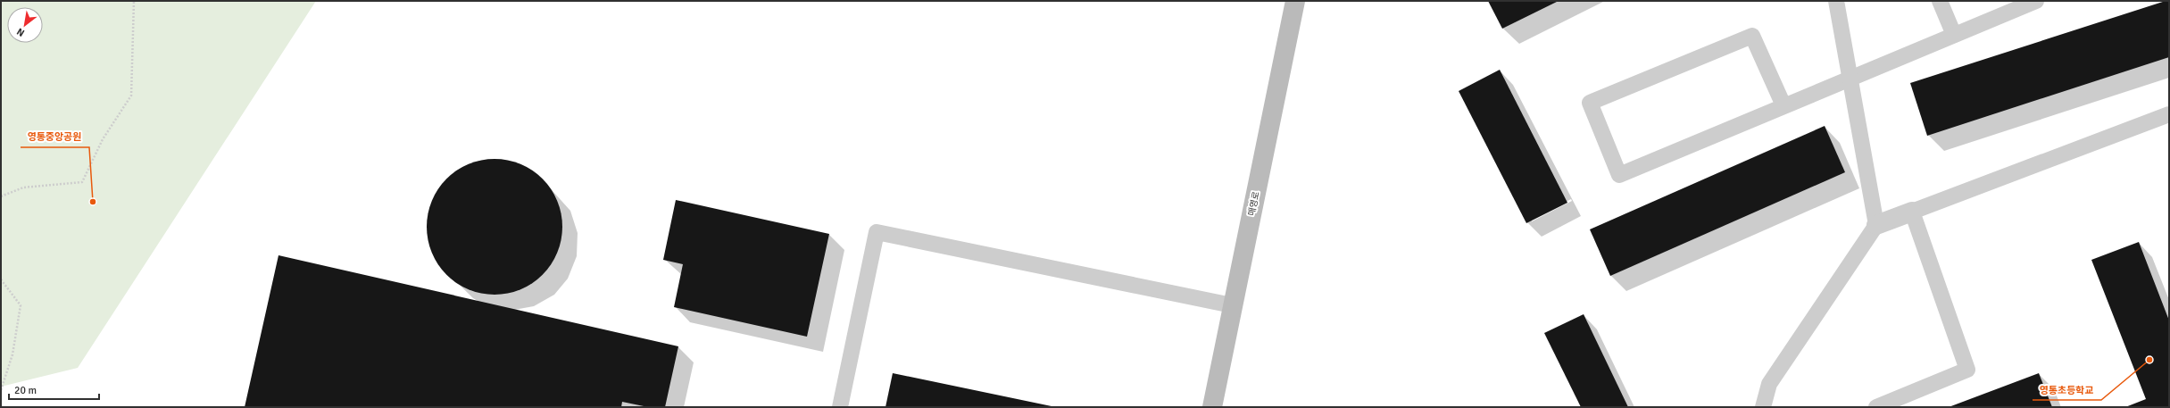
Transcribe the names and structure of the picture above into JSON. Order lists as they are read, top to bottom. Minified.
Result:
{"streets":{"street":["매영로"]},"places":["영통중앙공원","영통초등학교"],"scale_bar":"20 m","north":"bottom left"}
